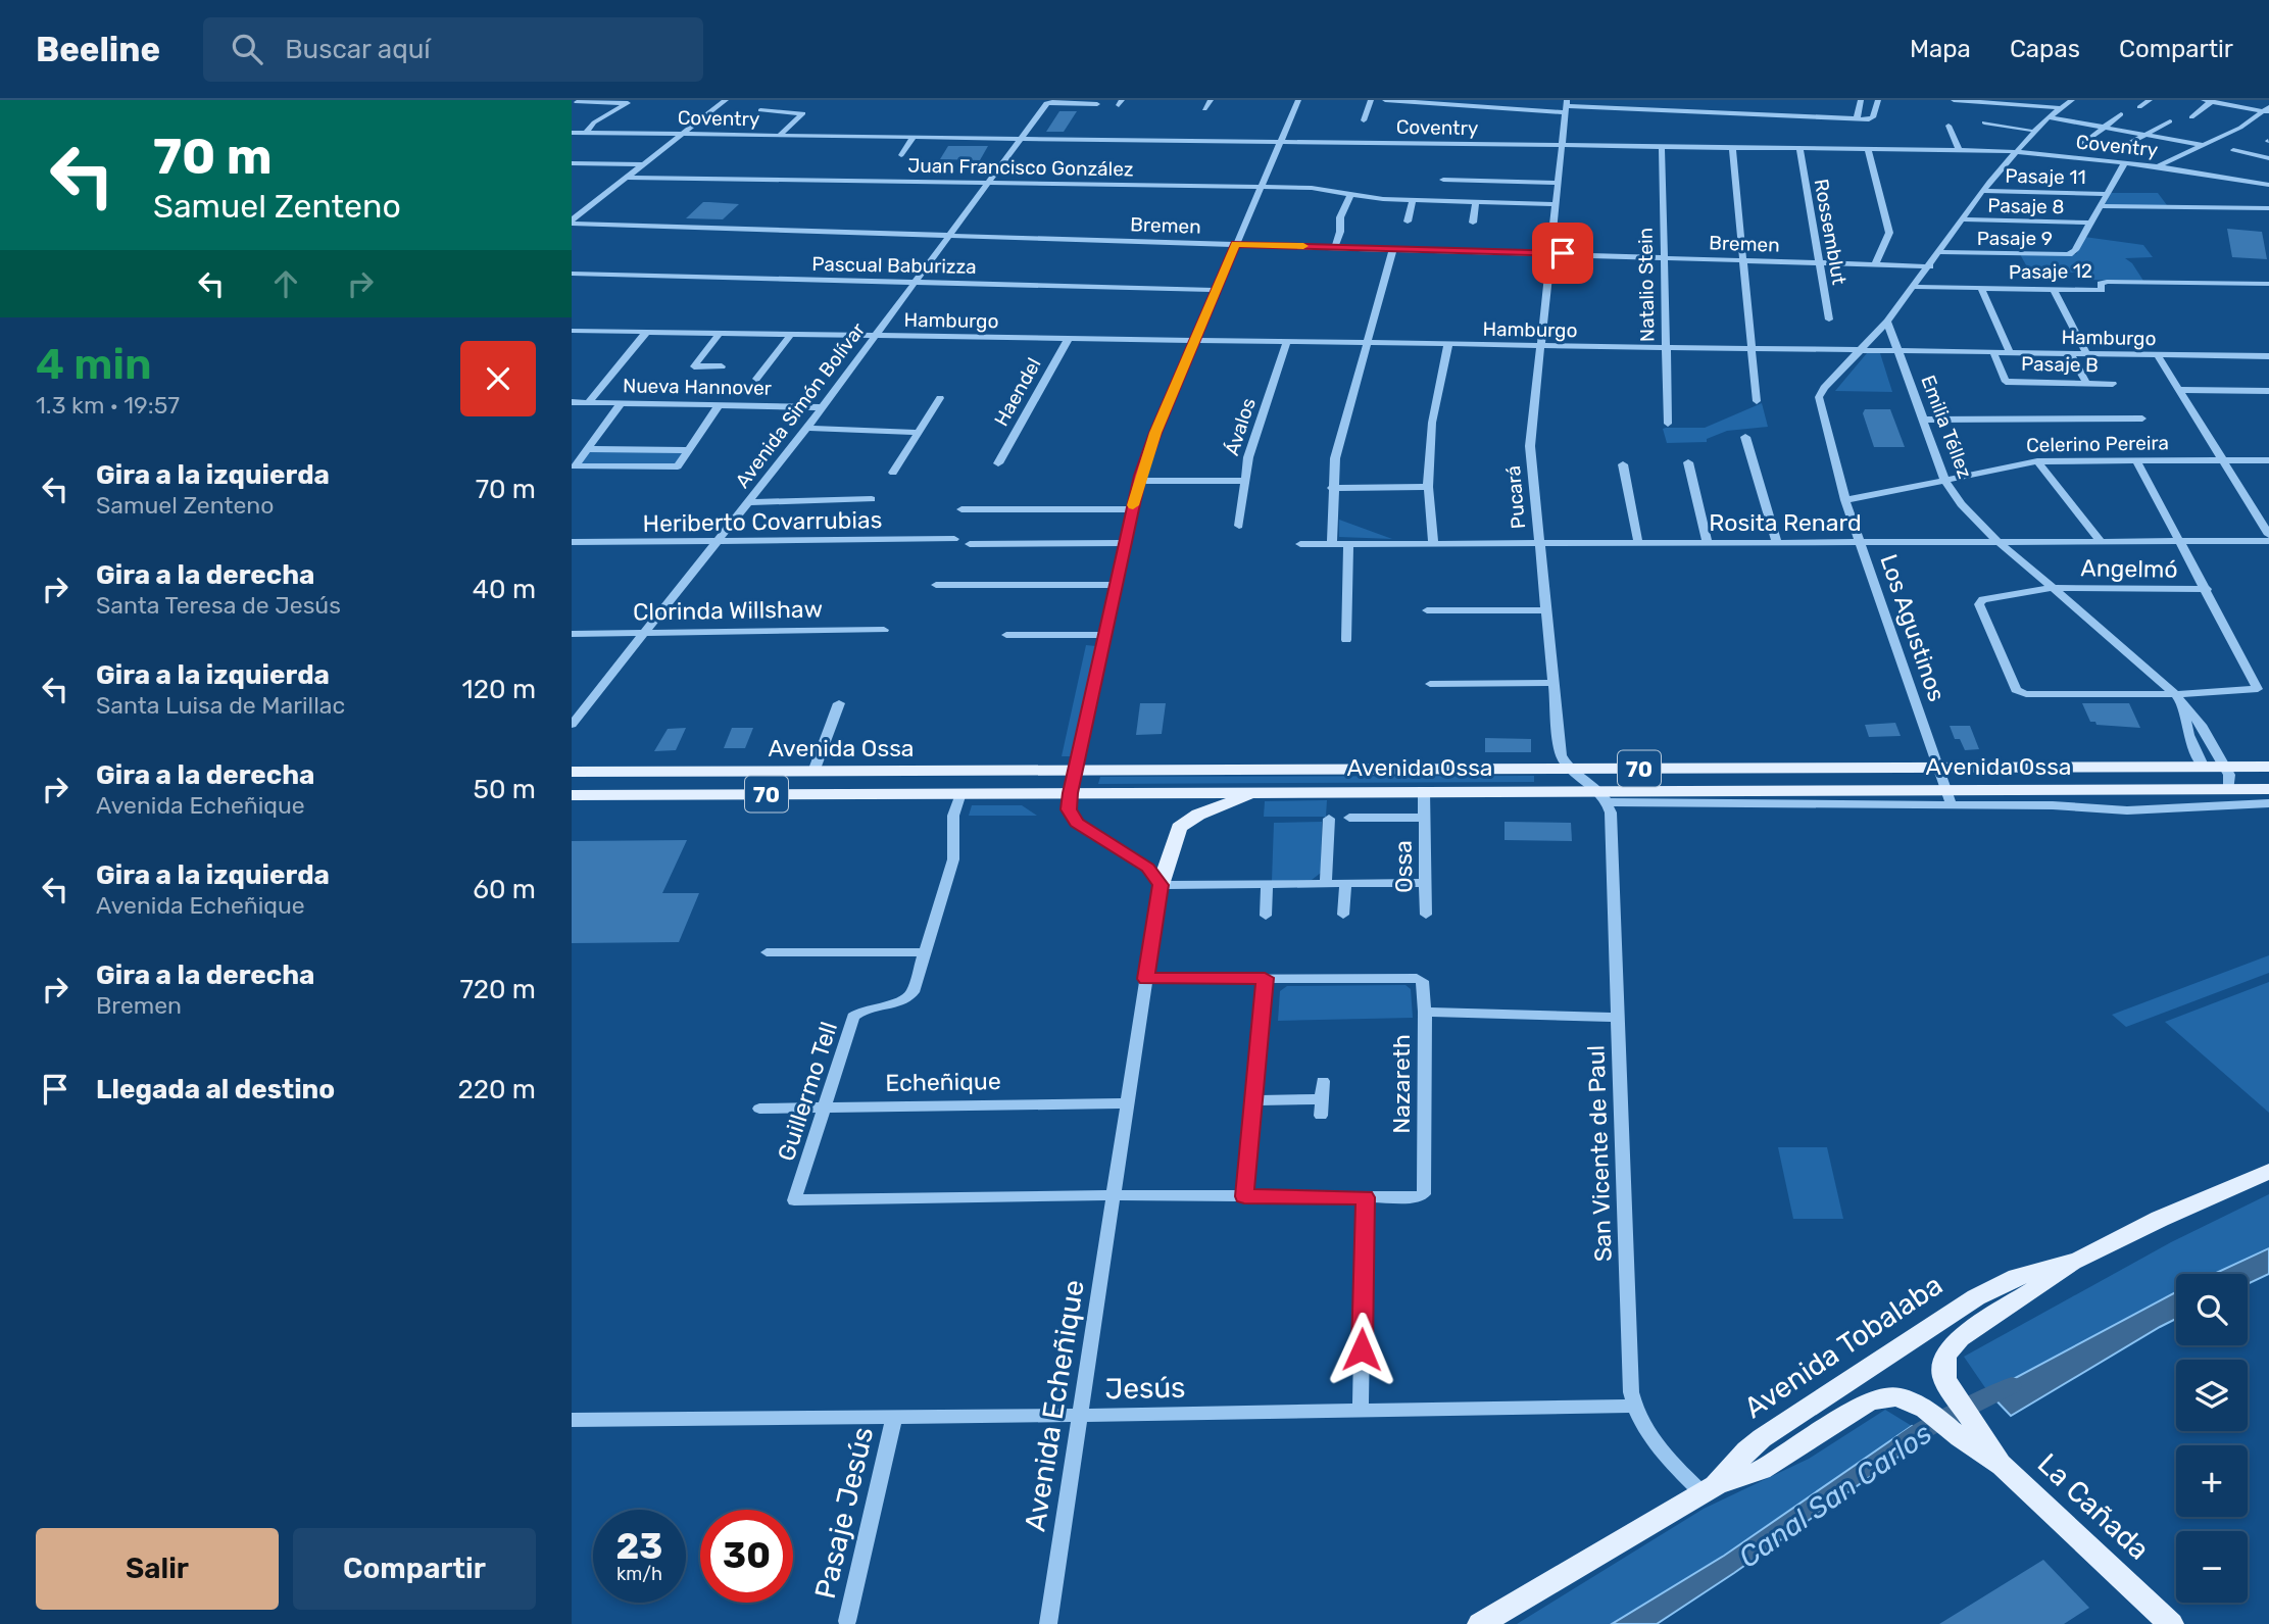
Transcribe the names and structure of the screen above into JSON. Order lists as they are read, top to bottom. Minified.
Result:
{"streets":{"main road":["Avenida Ossa","70","Avenida Tobalaba","La Cañada"],"street":["Coventry","Juan Francisco González","Pasaje 11","Pasaje 8","Bremen","Rossemblut","Pasaje 9","Pascual Baburizza","Pasaje 12","Natalio Stein","Hamburgo","Pasaje B","Nueva Hannover","Haendel","Avenida Simón Bolívar","Ávalos","Emilia Téllez","Celerino Pereira","Pucará","Heriberto Covarrubias","Rosita Renard","Angelmó","Clorinda Willshaw","Los Agustinos","Ossa","Echeñique","Nazareth","Guillermo Tell","San Vicente de Paul","Jesús","Avenida Echeñique","Pasaje Jesús"]},"crossings":[["Coventry","Rossemblut"],["Coventry","Pasaje 9"],["Coventry","Natalio Stein"],["Coventry","Avenida Simón Bolívar"],["Coventry","Pucará"],["Juan Francisco González","Avenida Simón Bolívar"],["Juan Francisco González","Pucará"],["Pasaje 11","Pasaje 9"],["Pasaje 8","Pasaje 9"],["Bremen","Rossemblut"],["Bremen","Natalio Stein"],["Bremen","Avenida Simón Bolívar"],["Bremen","Pucará"],["Pascual Baburizza","Avenida Simón Bolívar"],["Natalio Stein","Hamburgo"],["Hamburgo","Haendel"],["Hamburgo","Avenida Simón Bolívar"],["Hamburgo","Ávalos"],["Hamburgo","Emilia Téllez"],["Hamburgo","Pucará"],["Hamburgo","Los Agustinos"],["Nueva Hannover","Avenida Simón Bolívar"],["Avenida Simón Bolívar","Heriberto Covarrubias"],["Avenida Simón Bolívar","Clorinda Willshaw"],["Emilia Téllez","Celerino Pereira"],["Emilia Téllez","Rosita Renard"],["Emilia Téllez","Angelmó"],["Emilia Téllez","Los Agustinos"],["Emilia Téllez","Avenida Ossa"],["Celerino Pereira","Los Agustinos"],["Pucará","Rosita Renard"],["Pucará","Avenida Ossa"],["Pucará","San Vicente de Paul"],["Rosita Renard","Los Agustinos"],["Los Agustinos","Avenida Ossa"],["Avenida Ossa","Ossa"],["Avenida Ossa","Guillermo Tell"],["Avenida Ossa","San Vicente de Paul"],["Echeñique","Guillermo Tell"],["Echeñique","Avenida Echeñique"],["Guillermo Tell","Avenida Echeñique"],["San Vicente de Paul","Avenida Tobalaba"],["San Vicente de Paul","Jesús"],["San Vicente de Paul","La Cañada"],["Avenida Tobalaba","La Cañada"],["Jesús","Avenida Echeñique"],["Jesús","Pasaje Jesús"]],"water":["Canal San Carlos"],"page":{"header":"Beeline","search":"Buscar aquí","nav":["Mapa","Capas","Compartir"],"turn":["70 m","Samuel Zenteno"],"heading":["4 min","1.3 km · 19:57"],"list":[{"name":"Gira a la izquierda","note":"Samuel Zenteno","value":"70 m"},{"name":"Gira a la derecha","note":"Santa Teresa de Jesús","value":"40 m"},{"name":"Gira a la izquierda","note":"Santa Luisa de Marillac","value":"120 m"},{"name":"Gira a la derecha","note":"Avenida Echeñique","value":"50 m"},{"name":"Gira a la izquierda","note":"Avenida Echeñique","value":"60 m"},{"name":"Gira a la derecha","note":"Bremen","value":"720 m"},{"name":"Llegada al destino","value":"220 m"}],"map_buttons":["+","−"],"speed":"23 km/h","limit":"30","buttons":["Salir","Compartir"]}}
